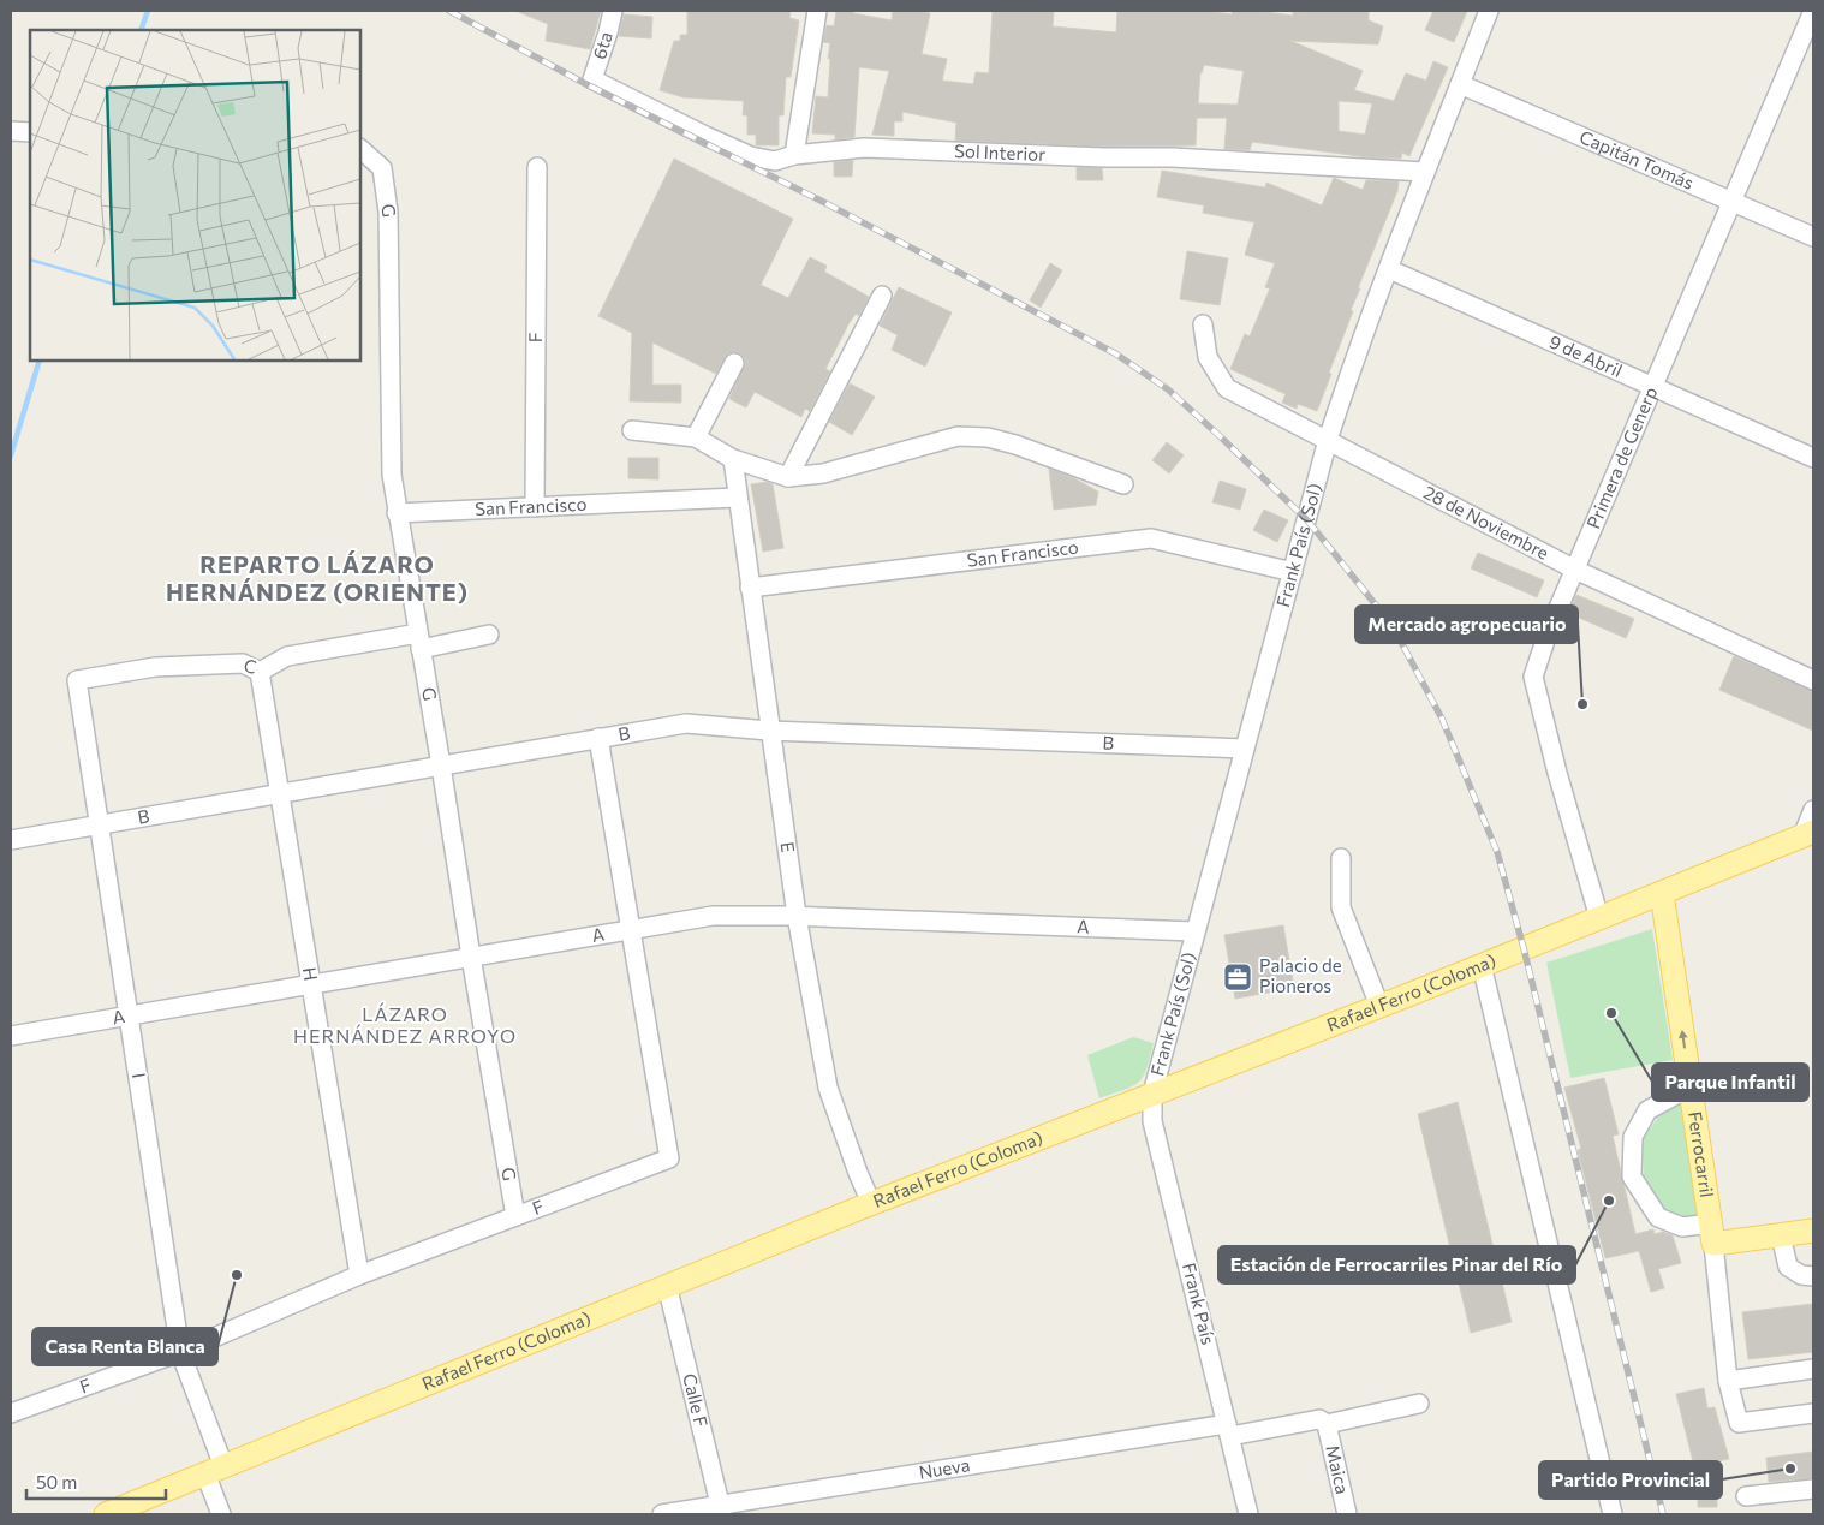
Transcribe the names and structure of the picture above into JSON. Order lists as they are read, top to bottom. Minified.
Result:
{"streets":{"main road":["Rafael Ferro (Coloma)","Ferrocarril"],"street":["6ta","Sol Interior","Capitán Tomás","G","F","9 de Abril","Primera de Generp","San Francisco","28 de Noviembre","Frank País (Sol)","C","B","E","A","H","I","Frank País","Calle F","Nueva","Maica"]},"crossings":[["6ta","Sol Interior"],["Sol Interior","Frank País (Sol)"],["Capitán Tomás","Primera de Generp"],["Capitán Tomás","Frank País (Sol)"],["G","F"],["G","San Francisco"],["G","C"],["G","B"],["G","A"],["F","San Francisco"],["F","B"],["F","A"],["F","H"],["F","I"],["9 de Abril","Primera de Generp"],["9 de Abril","Frank País (Sol)"],["Primera de Generp","28 de Noviembre"],["Primera de Generp","Rafael Ferro (Coloma)"],["San Francisco","Frank País (Sol)"],["San Francisco","E"],["28 de Noviembre","Frank País (Sol)"],["Frank País (Sol)","B"],["Frank País (Sol)","A"],["Frank País (Sol)","Rafael Ferro (Coloma)"],["Frank País (Sol)","Frank País"],["C","H"],["C","I"],["B","E"],["B","H"],["B","I"],["E","A"],["E","Rafael Ferro (Coloma)"],["A","H"],["A","I"],["Rafael Ferro (Coloma)","I"],["Rafael Ferro (Coloma)","Ferrocarril"],["Rafael Ferro (Coloma)","Frank País"],["Rafael Ferro (Coloma)","Calle F"],["Frank País","Nueva"],["Calle F","Nueva"],["Nueva","Maica"]],"districts":["REPARTO LÁZARO HERNÁNDEZ (ORIENTE)","LÁZARO HERNÁNDEZ ARROYO"],"places":{"other":["Mercado agropecuario","Parque Infantil","Estación de Ferrocarriles Pinar del Río","Casa Renta Blanca","Partido Provincial"],"office":["Palacio de Pioneros"]},"scale_bar":"50 m"}
